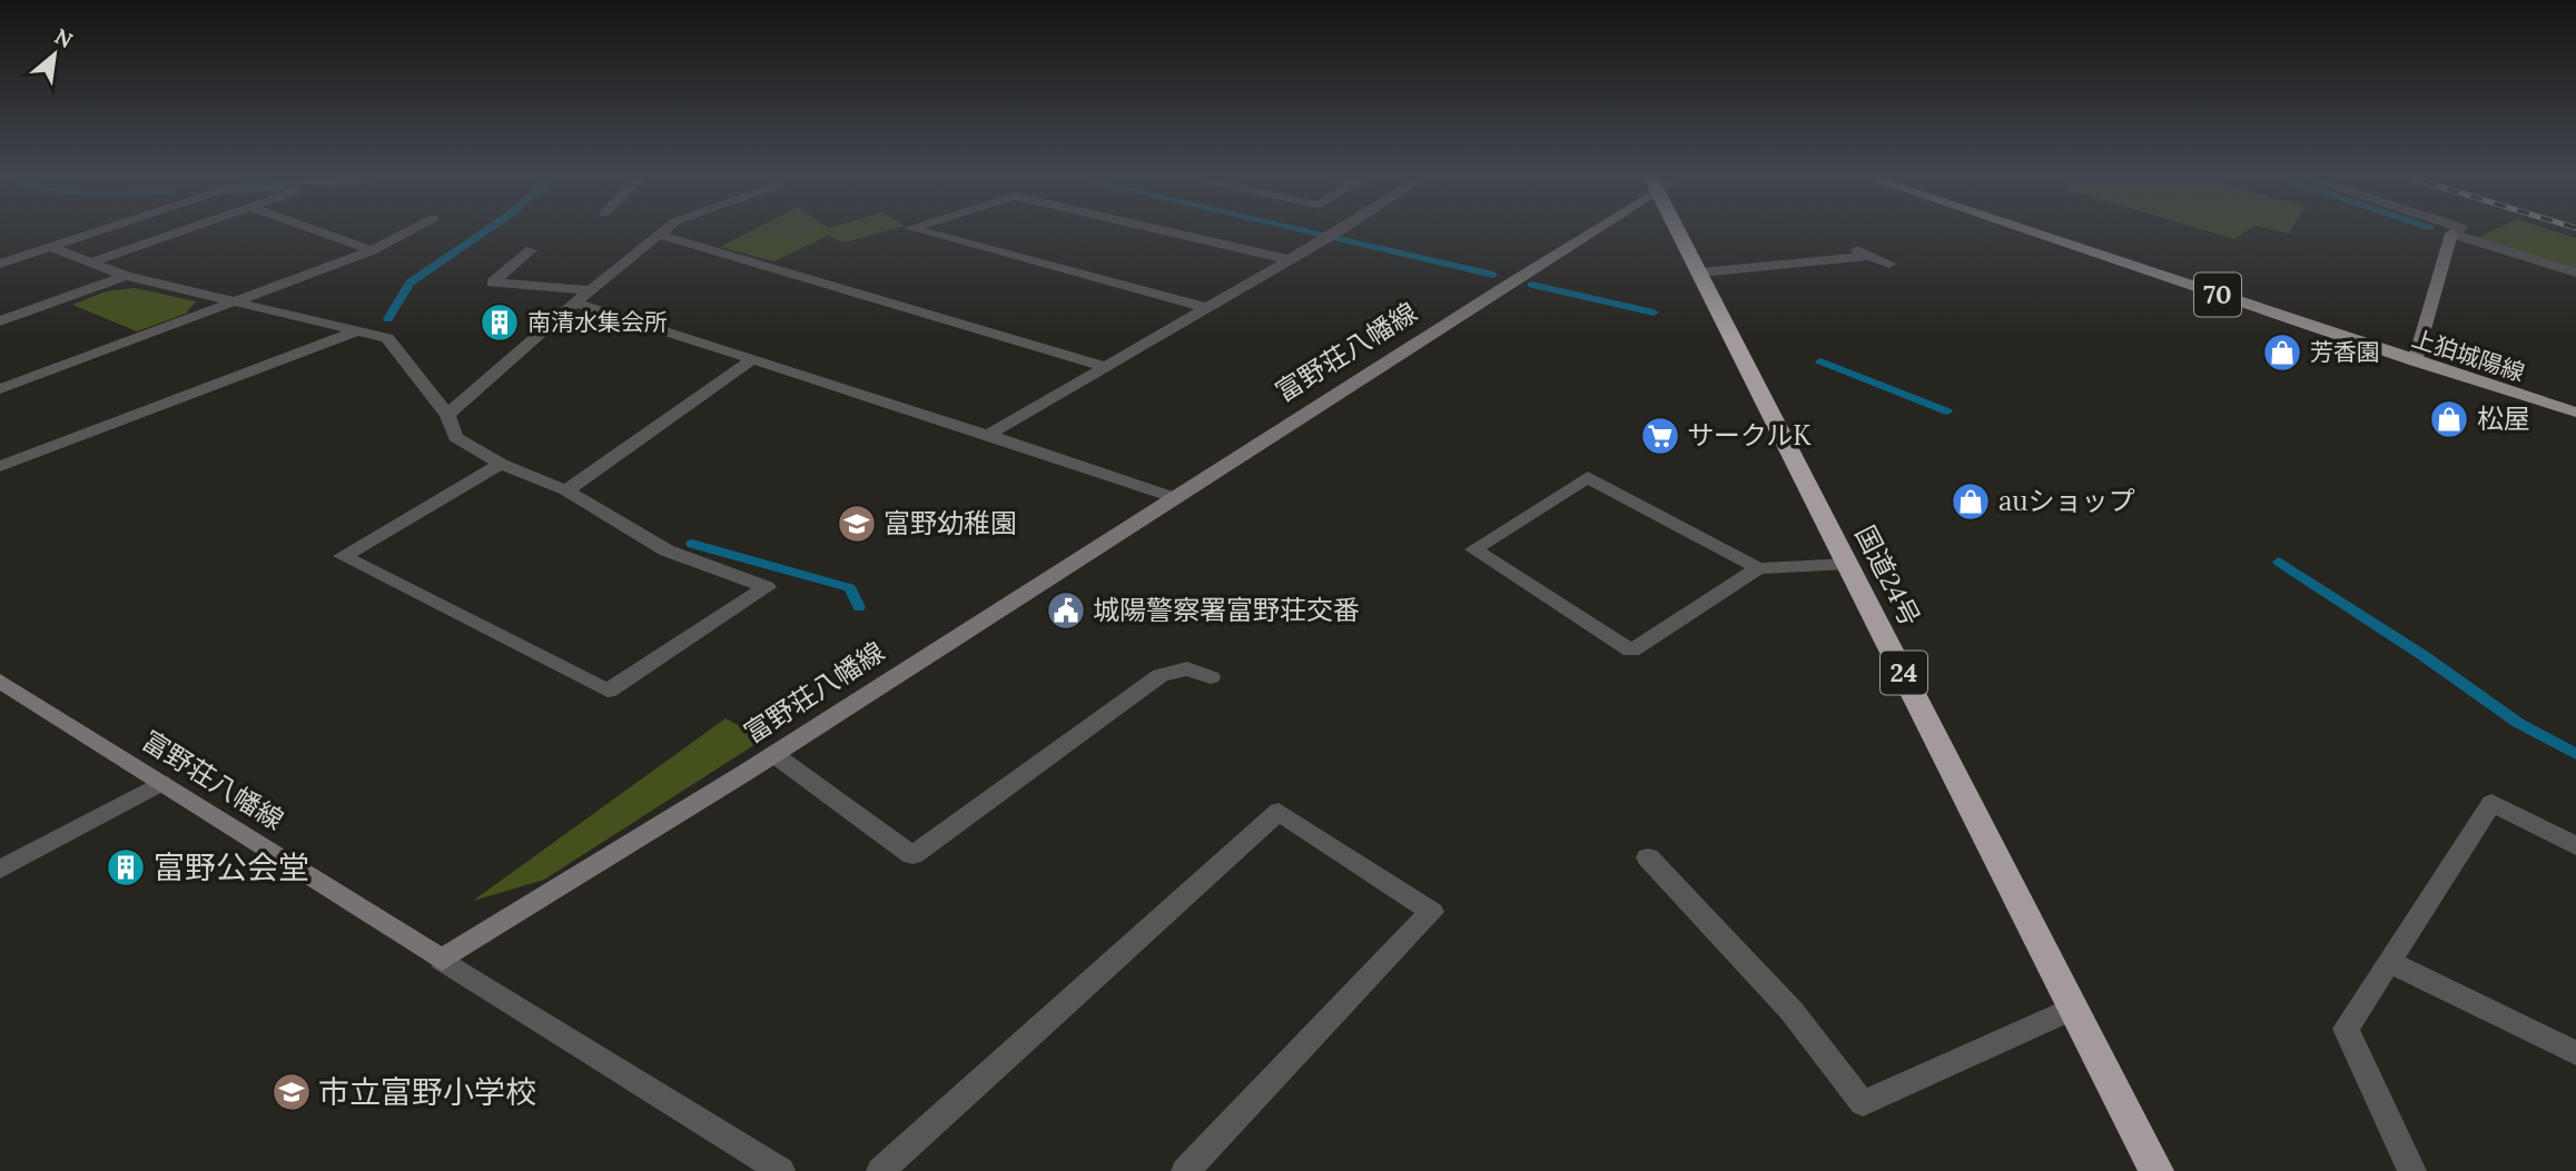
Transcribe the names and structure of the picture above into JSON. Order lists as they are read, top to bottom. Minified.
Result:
{"streets":{"highway":["国道24号","24"],"main road":["70","富野荘八幡線","上狛城陽線"]},"places":{"building":["南清水集会所","富野公会堂"],"shop":["芳香園","松屋","auショップ"],"supermarket":["サークルK"],"school or university":["富野幼稚園","市立富野小学校"],"public building":["城陽警察署富野荘交番"]},"north":"top right"}
